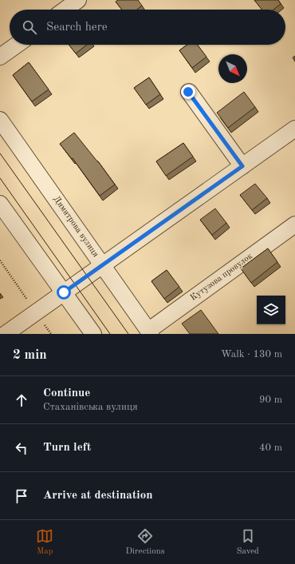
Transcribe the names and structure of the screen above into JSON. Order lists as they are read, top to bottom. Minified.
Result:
{"streets":{"street":["Димитрова вулиця","Кутузова провулок"]},"crossings":[["Димитрова вулиця","Кутузова провулок"]],"north":"bottom right","page":{"search":"Search here","heading":["2 min","Walk · 130 m"],"list":[["Continue","Стаханівська вулиця","90 m"],["Turn left","40 m"],"Arrive at destination"],"nav":["Map","Directions","Saved"]}}
